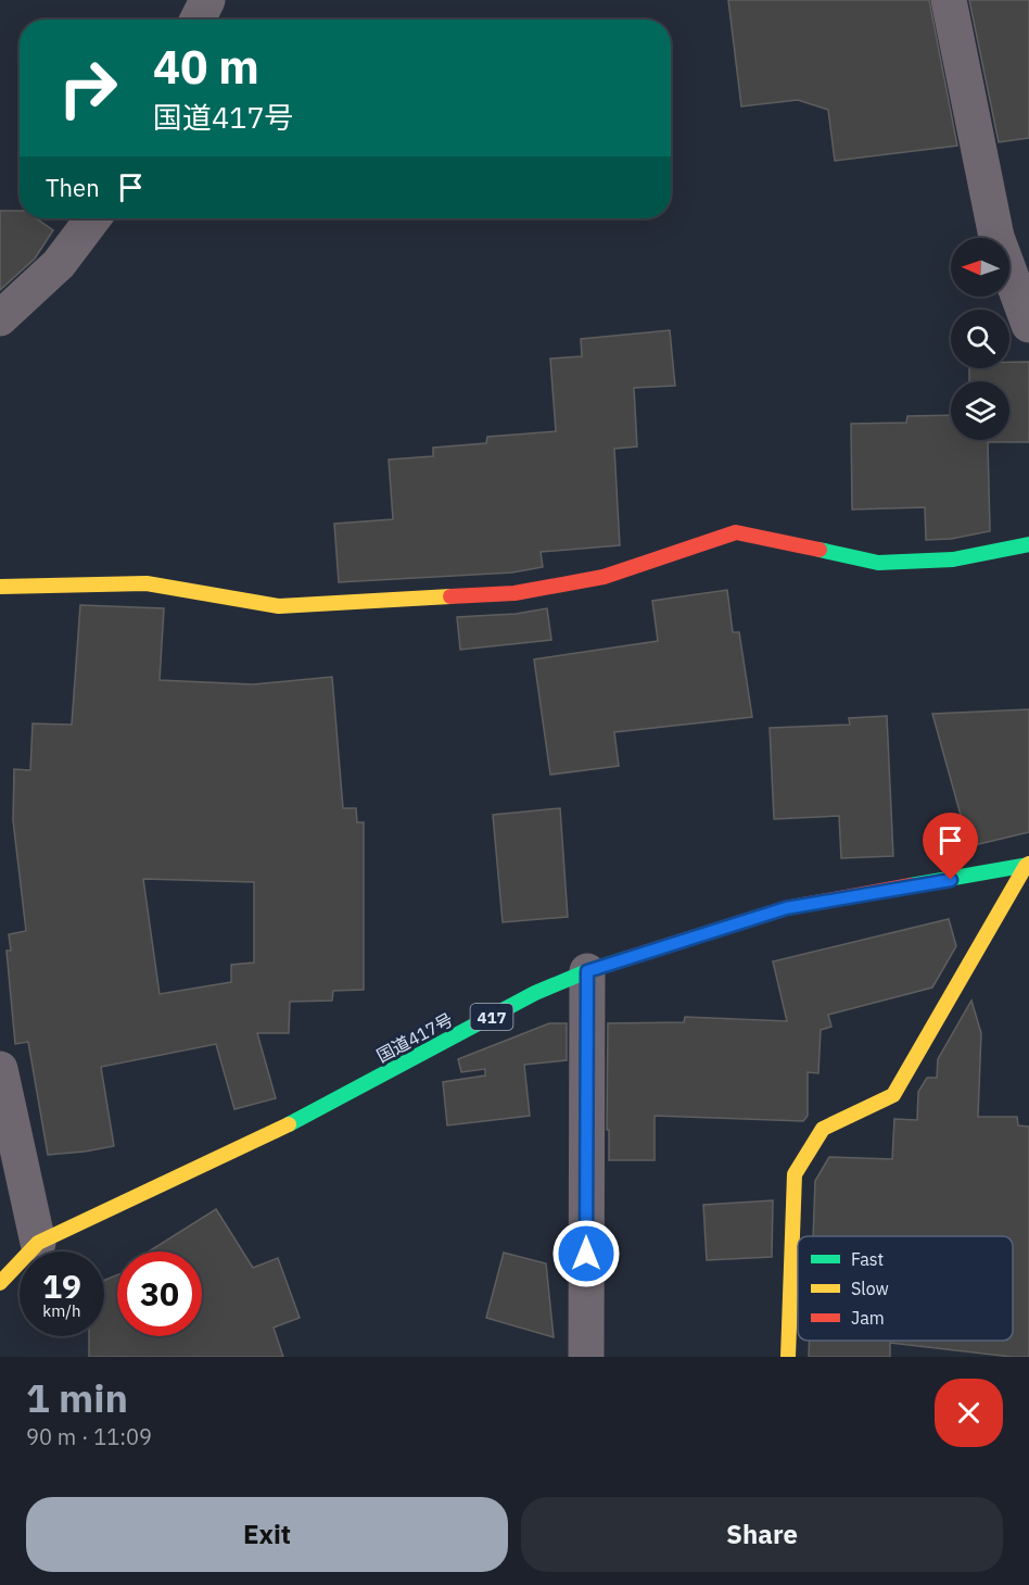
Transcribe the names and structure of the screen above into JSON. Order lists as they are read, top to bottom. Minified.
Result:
{"streets":{"main road":["417","国道417号"]},"legend":["Fast","Slow","Jam"],"north":"left","page":{"turn":["40 m","国道417号"],"then":"Then","speed":"19 km/h","limit":"30","heading":["1 min","90 m · 11:09"],"buttons":["Exit","Share"]}}
